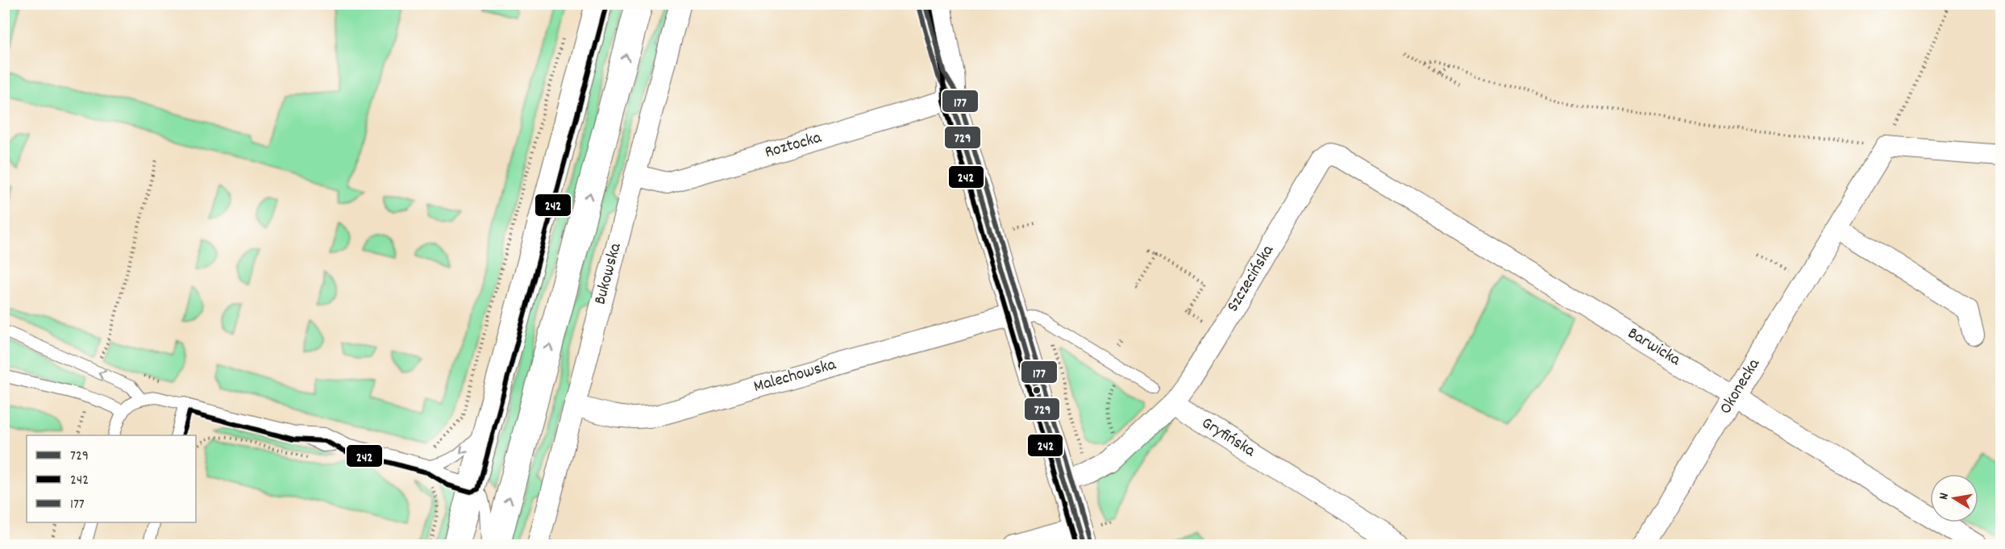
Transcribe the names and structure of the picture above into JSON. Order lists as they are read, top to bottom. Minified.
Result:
{"streets":{"street":["Roztocka","Bukowska","Szczecińska","Barwicka","Malechowska","Okonecka","Gryfińska"]},"crossings":[["Roztocka","Bukowska"],["Bukowska","Malechowska"],["Szczecińska","Barwicka"],["Szczecińska","Gryfińska"],["Barwicka","Okonecka"]],"lines":["transit line 729","transit line 177","transit line 242"],"legend":["729","242","177"],"north":"left"}
